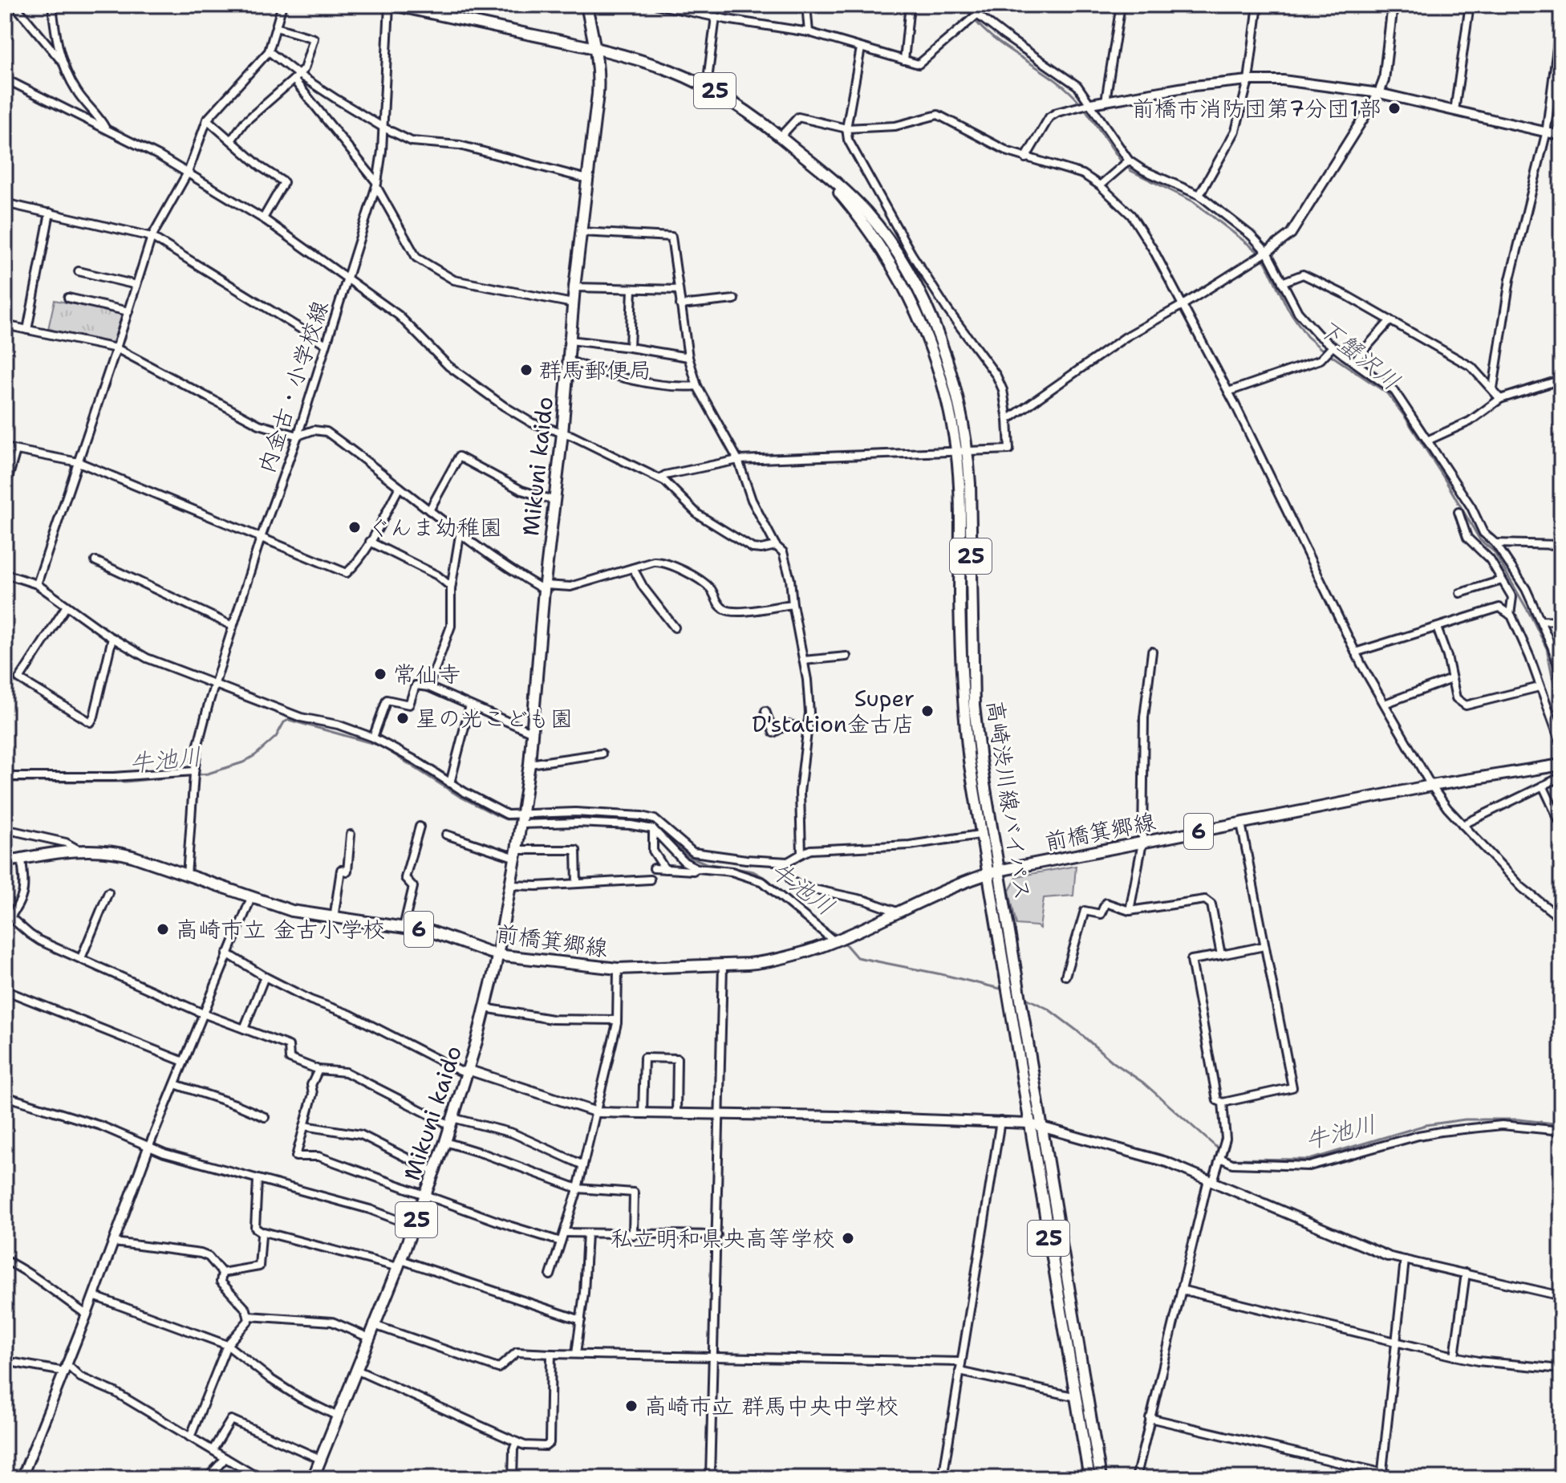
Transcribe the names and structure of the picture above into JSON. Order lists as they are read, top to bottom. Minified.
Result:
{"streets":{"main road":["25","Mikuni kaido","高崎渋川線バイパス","前橋箕郷線","6"],"street":["内金古・小学校線"]},"crossings":[["内金古・小学校線","高崎渋川線バイパス"],["内金古・小学校線","前橋箕郷線"],["Mikuni kaido","高崎渋川線バイパス"],["Mikuni kaido","前橋箕郷線"],["高崎渋川線バイパス","前橋箕郷線"]],"water":["下蟹沢川","牛池川"],"places":["前橋市消防団第7分団1部","群馬郵便局","ぐんま幼稚園","常仙寺","Super D'station金古店","星の光こども園","高崎市立 金古小学校","私立明和県央高等学校","高崎市立 群馬中央中学校"]}
